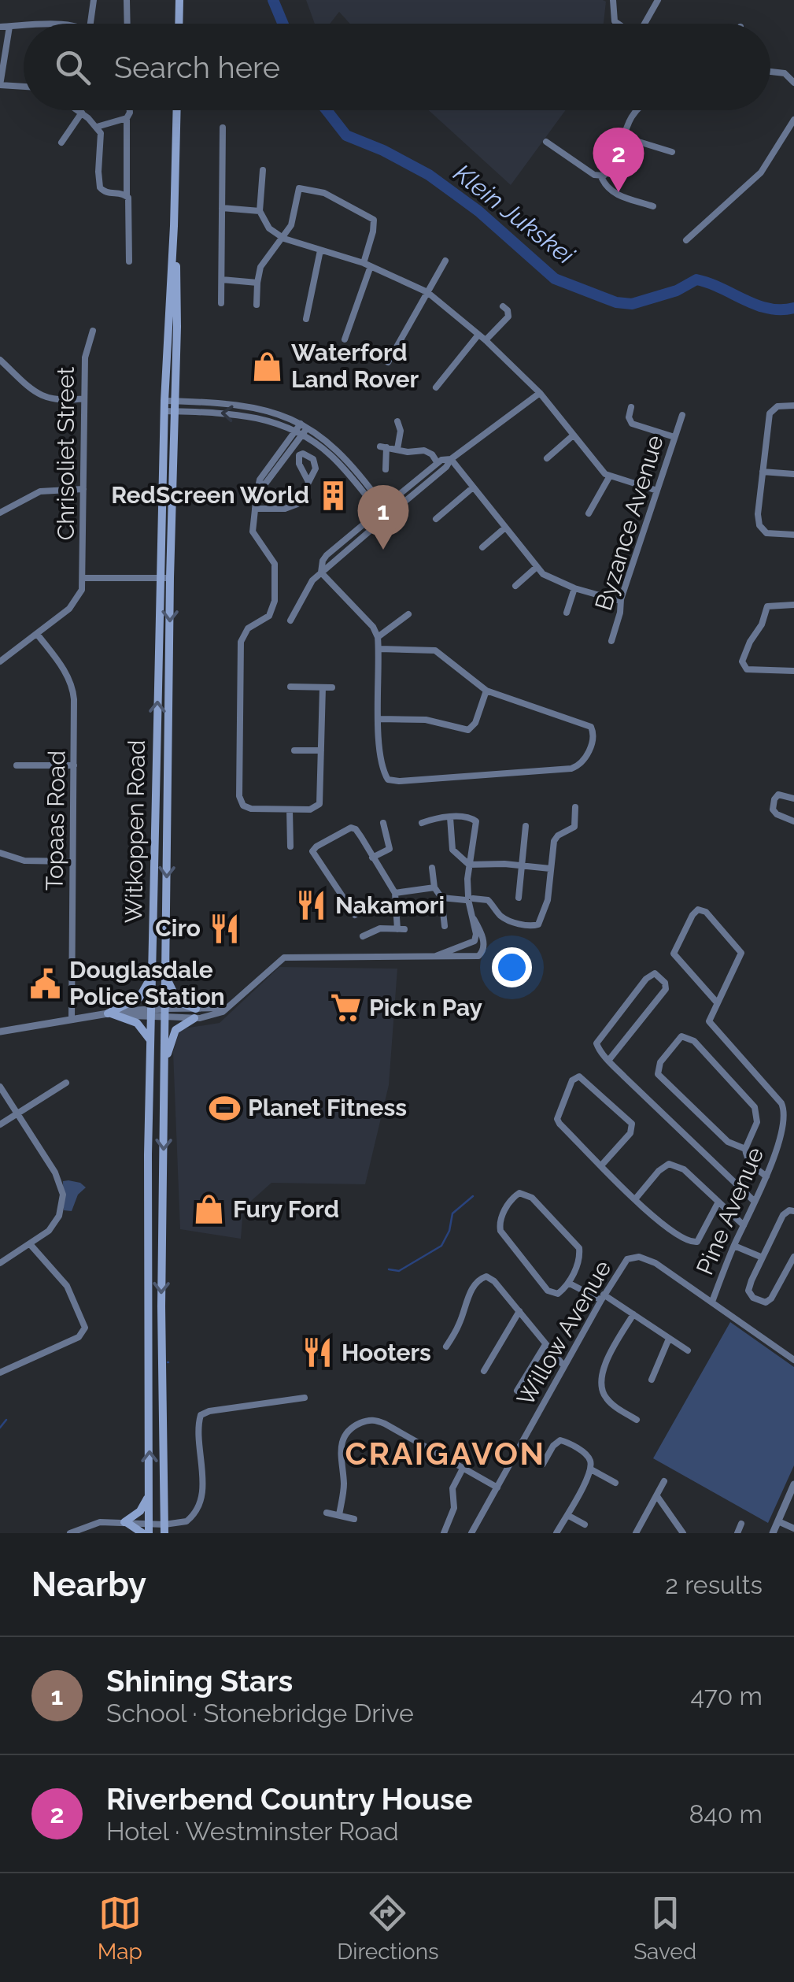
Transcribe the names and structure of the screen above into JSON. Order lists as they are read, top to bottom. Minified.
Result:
{"streets":{"main road":["Witkoppen Road"],"street":["Chrisoliet Street","Byzance Avenue","Topaas Road","Pine Avenue","Willow Avenue"]},"crossings":[["Pine Avenue","Willow Avenue"]],"districts":["CRAIGAVON"],"water":["Klein Jukskei"],"places":{"shop":["Waterford Land Rover","Fury Ford"],"building":["RedScreen World"],"restaurant":["Nakamori","Ciro","Hooters"],"public building":["Douglasdale Police Station"],"supermarket":["Pick n Pay"],"sports":["Planet Fitness"]},"page":{"search":"Search here","pins":["2","1"],"heading":["Nearby","2 results"],"list":[{"mark":"1","name":"Shining Stars","note":"School · Stonebridge Drive","value":"470 m"},{"mark":"2","name":"Riverbend Country House","note":"Hotel · Westminster Road","value":"840 m"}],"nav":["Map","Directions","Saved"]}}
